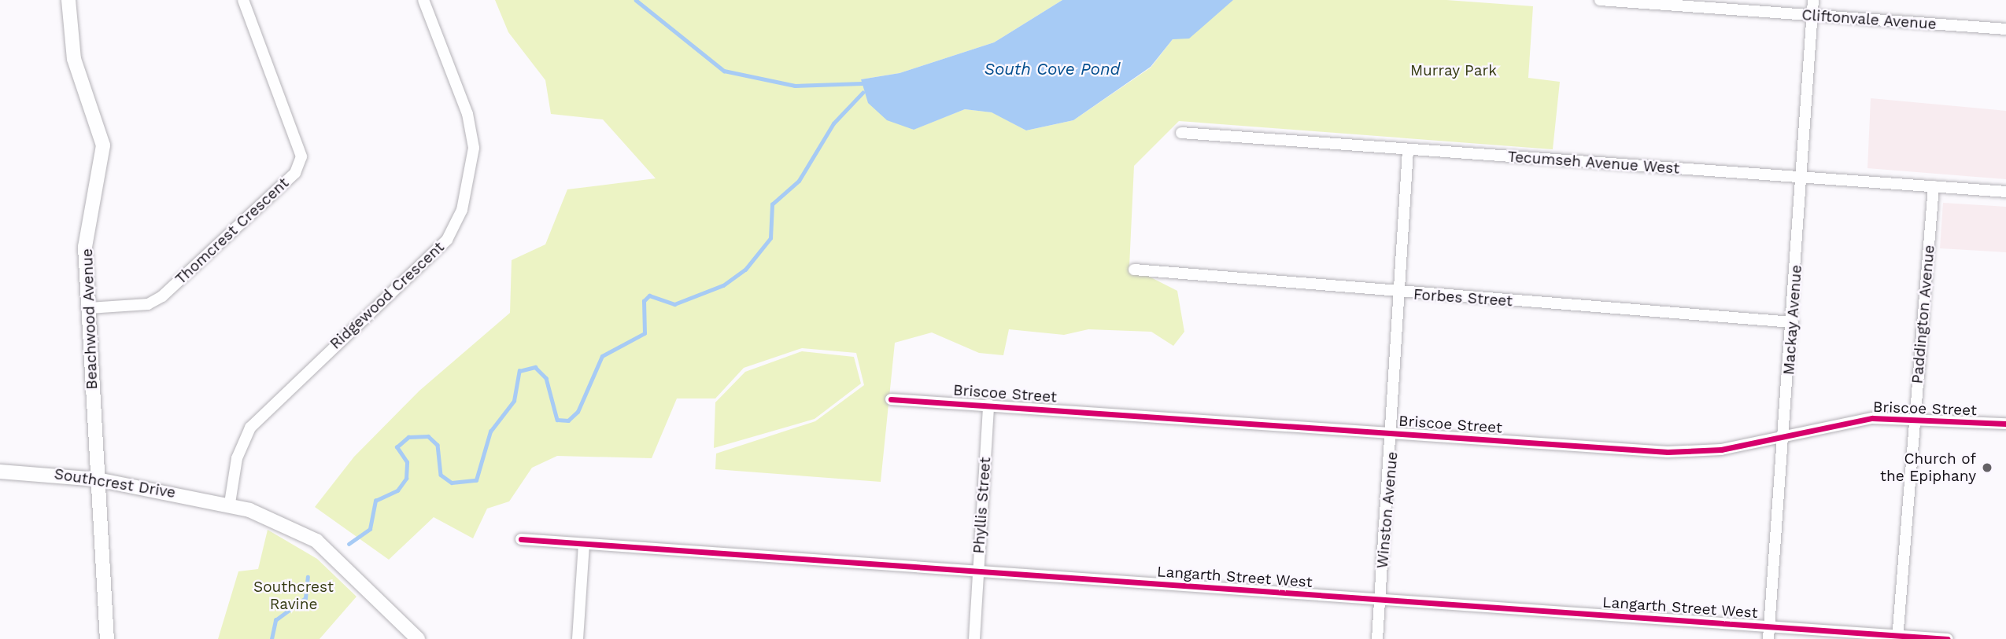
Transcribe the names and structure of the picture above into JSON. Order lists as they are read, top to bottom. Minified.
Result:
{"streets":{"street":["Cliftonvale Avenue","Tecumseh Avenue West","Thomcrest Crescent","Ridgewood Crescent","Forbes Street","Paddington Avenue","Beachwood Avenue","Mackay Avenue","Briscoe Street","Southcrest Drive","Phyllis Street","Winston Avenue","Langarth Street West"]},"crossings":[["Cliftonvale Avenue","Mackay Avenue"],["Tecumseh Avenue West","Paddington Avenue"],["Tecumseh Avenue West","Mackay Avenue"],["Tecumseh Avenue West","Winston Avenue"],["Thomcrest Crescent","Beachwood Avenue"],["Ridgewood Crescent","Southcrest Drive"],["Forbes Street","Mackay Avenue"],["Forbes Street","Winston Avenue"],["Paddington Avenue","Briscoe Street"],["Paddington Avenue","Langarth Street West"],["Beachwood Avenue","Southcrest Drive"],["Mackay Avenue","Briscoe Street"],["Mackay Avenue","Langarth Street West"],["Briscoe Street","Phyllis Street"],["Briscoe Street","Winston Avenue"],["Phyllis Street","Langarth Street West"],["Winston Avenue","Langarth Street West"]],"water":["South Cove Pond"],"parks":["Murray Park","Southcrest Ravine"],"places":["Church of the Epiphany"]}
